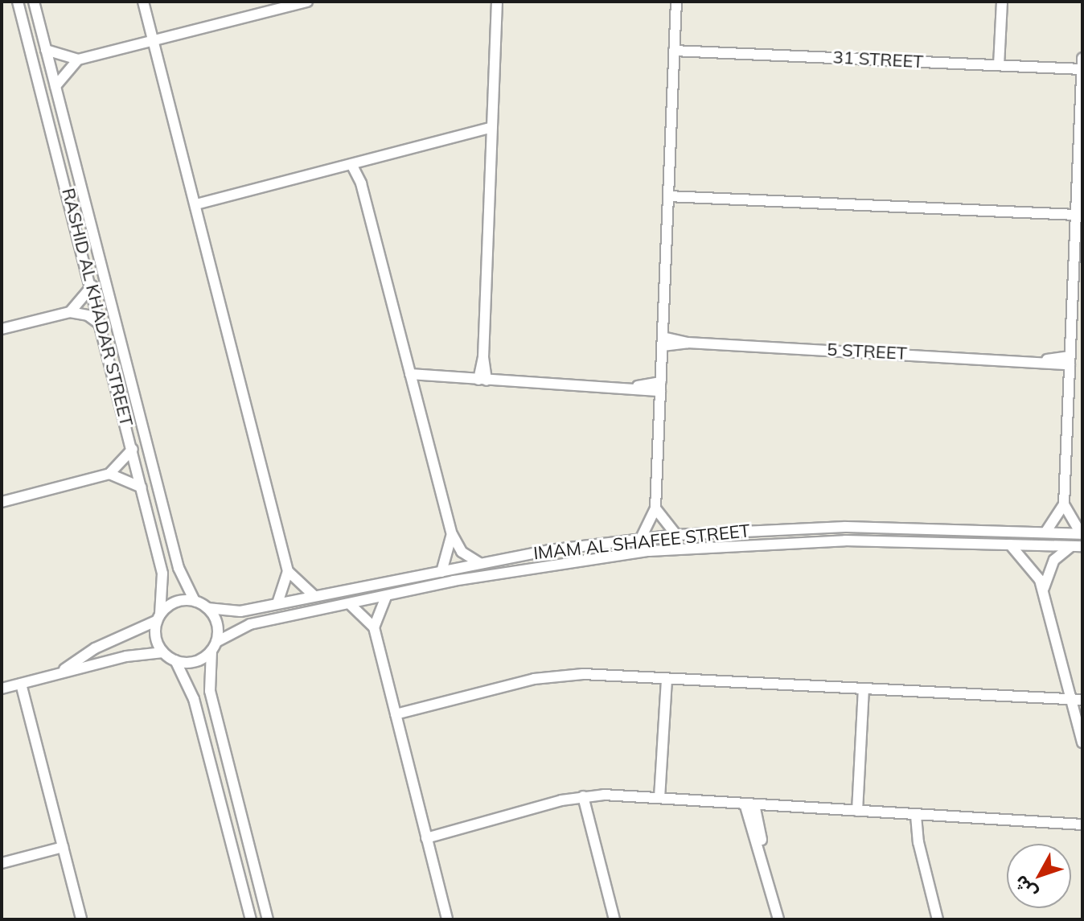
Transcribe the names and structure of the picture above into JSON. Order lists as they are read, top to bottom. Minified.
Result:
{"streets":{"street":["31 STREET","RASHID AL KHADAR STREET","5 STREET","IMAM AL SHAFEE STREET"]},"crossings":[["RASHID AL KHADAR STREET","IMAM AL SHAFEE STREET"]],"north":"bottom left"}
